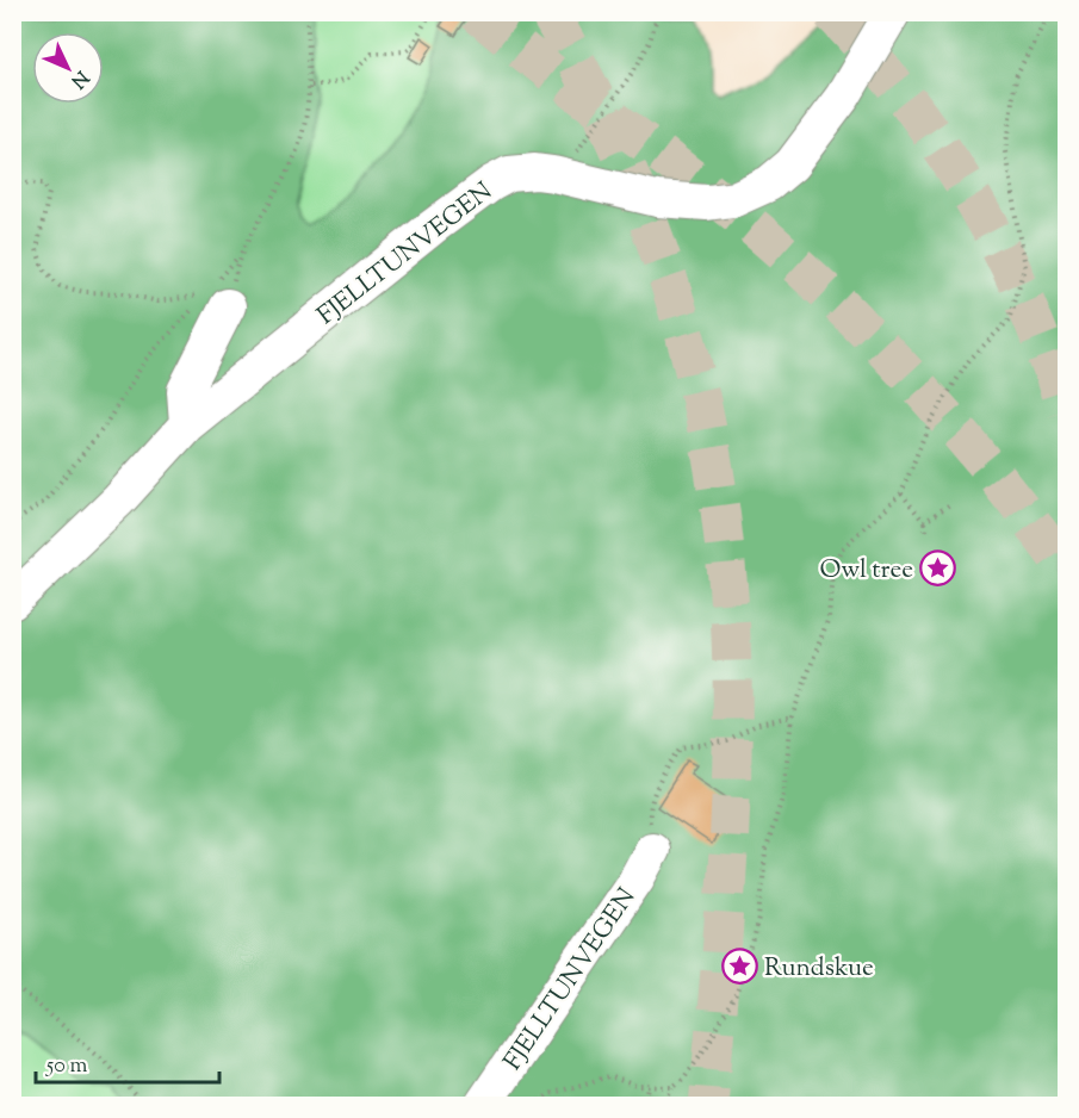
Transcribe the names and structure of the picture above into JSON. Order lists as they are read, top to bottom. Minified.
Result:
{"streets":{"street":["FJELLTUNVEGEN"]},"places":{"place":["Owl tree","Rundskue"]},"scale_bar":"50 m","north":"bottom right"}
